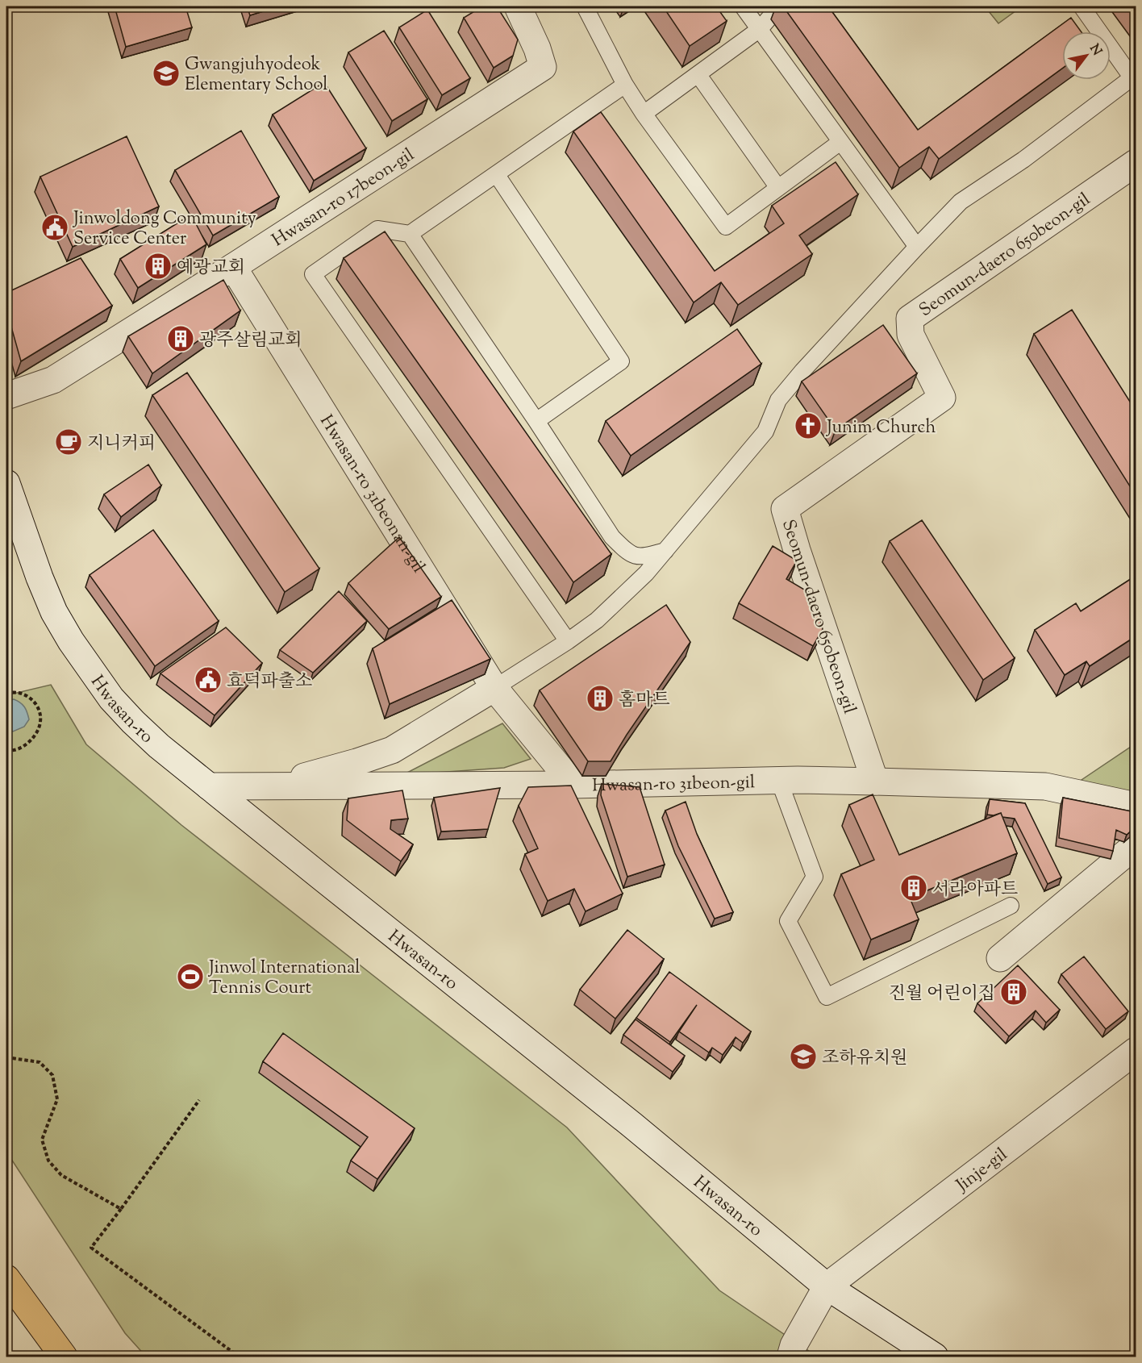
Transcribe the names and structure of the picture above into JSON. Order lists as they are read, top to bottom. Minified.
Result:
{"streets":{"street":["Hwasan-ro 17beon-gil","Seomun-daero 650beon-gil","Hwasan-ro 31beonan-gil","Hwasan-ro","Hwasan-ro 31beon-gil","Jinje-gil"]},"crossings":[["Hwasan-ro 17beon-gil","Hwasan-ro 31beonan-gil"],["Seomun-daero 650beon-gil","Hwasan-ro 31beon-gil"],["Hwasan-ro 31beonan-gil","Hwasan-ro 31beon-gil"],["Hwasan-ro","Hwasan-ro 31beon-gil"],["Hwasan-ro","Jinje-gil"]],"places":{"school or university":["Gwangjuhyodeok Elementary School","조하유치원"],"public building":["Jinwoldong Community Service Center","효덕파출소"],"building":["예광교회","광주살림교회","홈마트","서라아파트","진월 어린이집"],"church":["Junim Church"],"cafe":["지니커피"],"sports":["Jinwol International Tennis Court"]},"north":"top right"}
